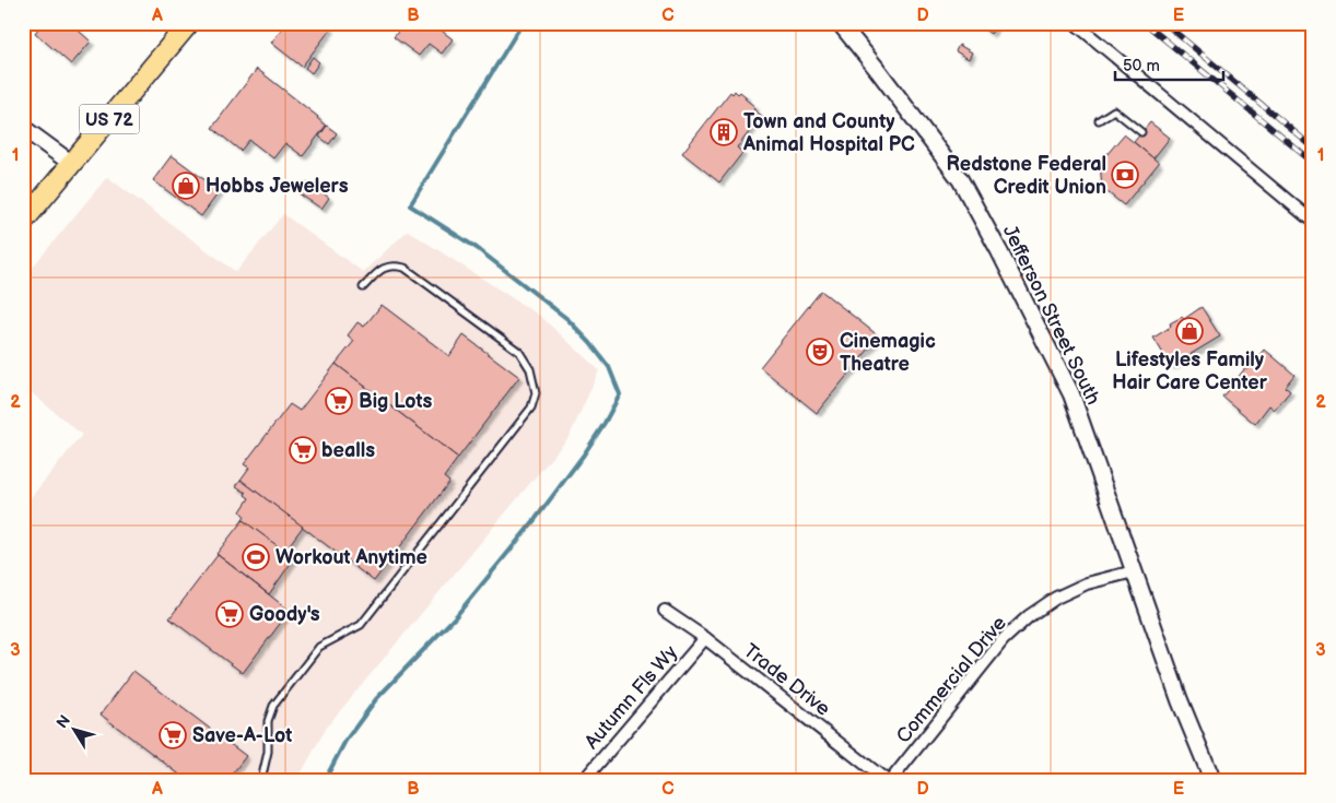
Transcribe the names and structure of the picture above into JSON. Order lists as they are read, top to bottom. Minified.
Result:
{"streets":{"highway":["US 72"],"street":["Jefferson Street South","Trade Drive","Commercial Drive","Autumn Fls Wy"]},"crossings":[["Jefferson Street South","Commercial Drive"],["Trade Drive","Autumn Fls Wy"]],"places":{"building":["Town and County Animal Hospital PC"],"bank":["Redstone Federal Credit Union"],"shop":["Hobbs Jewelers","Lifestyles Family Hair Care Center"],"theatre":["Cinemagic Theatre"],"supermarket":["Big Lots","bealls","Goody's","Save-A-Lot"],"sports":["Workout Anytime"]},"scale_bar":"50 m","north":"top left","grid":{"columns":["A","B","C","D","E"],"rows":["1","2","3"]}}
